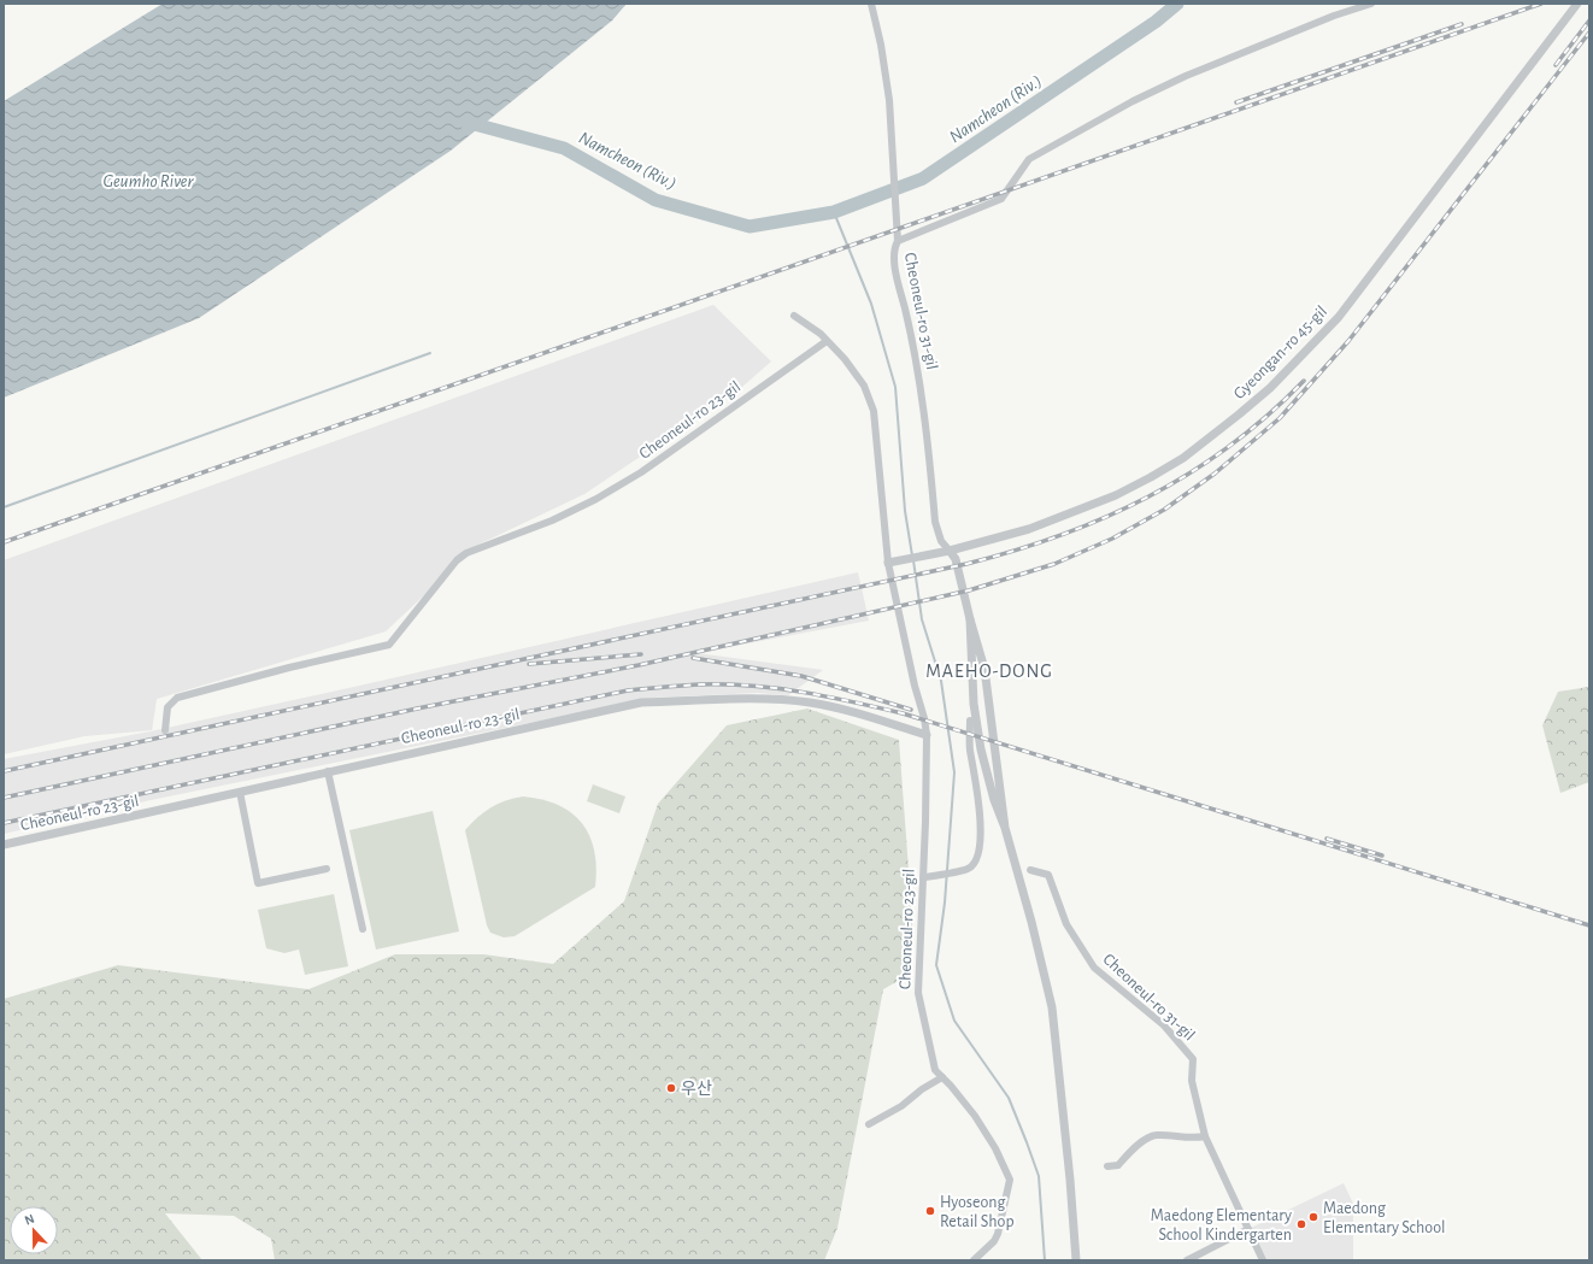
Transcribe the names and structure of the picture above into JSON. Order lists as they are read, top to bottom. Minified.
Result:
{"streets":{"street":["Cheoneul-ro 31-gil","Gyeongan-ro 45-gil","Cheoneul-ro 23-gil"]},"crossings":[["Cheoneul-ro 31-gil","Gyeongan-ro 45-gil"],["Gyeongan-ro 45-gil","Cheoneul-ro 23-gil"]],"districts":["MAEHO-DONG"],"water":["Namcheon (Riv.)","Geumho River"],"places":["우산","Hyoseong Retail Shop","Maedong Elementary School","Maedong Elementary School Kindergarten"],"north":"top"}
